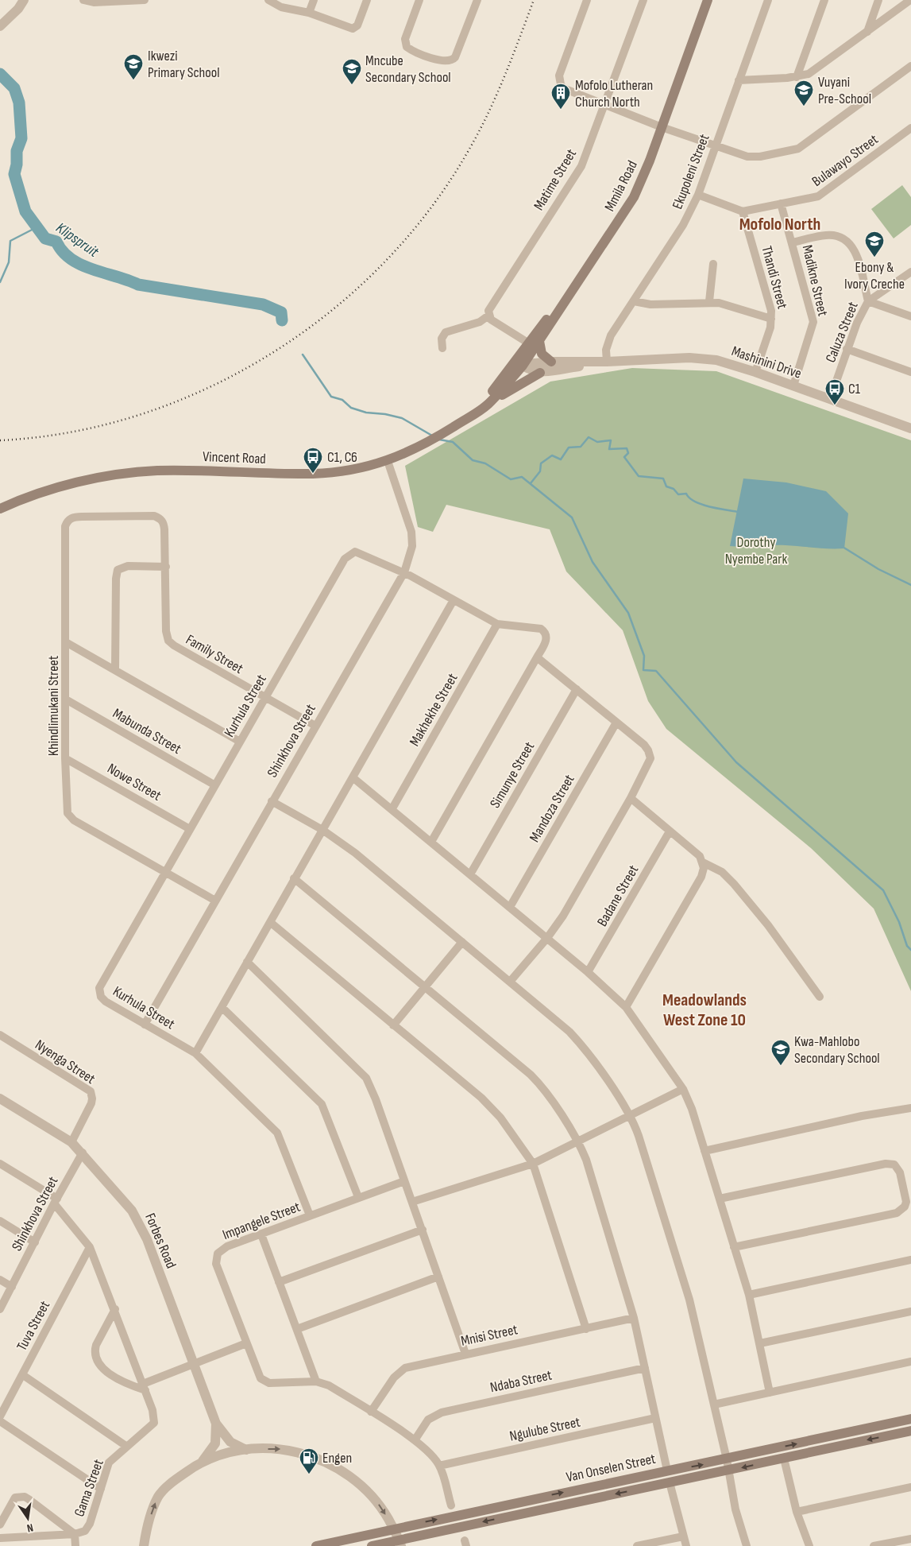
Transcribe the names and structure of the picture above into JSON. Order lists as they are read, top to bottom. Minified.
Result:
{"streets":{"main road":["Mmila Road","Vincent Road","Van Onselen Street"],"street":["Bulawayo Street","Ekupoleni Street","Matime Street","Thandi Street","Madikne Street","Caluza Street","Mashinini Drive","Family Street","Khindlimukani Street","Kurhula Street","Makhekhe Street","Mabunda Street","Shinkhova Street","Simunye Street","Nowe Street","Mandoza Street","Badane Street","Nyenga Street","Impangele Street","Forbes Road","Tuva Street","Mnisi Street","Ndaba Street","Ngulube Street","Gama Street"]},"crossings":[["Bulawayo Street","Thandi Street"],["Bulawayo Street","Madikne Street"],["Ekupoleni Street","Mashinini Drive"],["Mmila Road","Mashinini Drive"],["Mmila Road","Vincent Road"],["Thandi Street","Mashinini Drive"],["Madikne Street","Mashinini Drive"],["Caluza Street","Mashinini Drive"],["Mashinini Drive","Vincent Road"],["Vincent Road","Shinkhova Street"],["Family Street","Khindlimukani Street"],["Family Street","Kurhula Street"],["Family Street","Shinkhova Street"],["Khindlimukani Street","Kurhula Street"],["Khindlimukani Street","Mabunda Street"],["Khindlimukani Street","Shinkhova Street"],["Khindlimukani Street","Nowe Street"],["Kurhula Street","Makhekhe Street"],["Kurhula Street","Mabunda Street"],["Kurhula Street","Shinkhova Street"],["Kurhula Street","Nowe Street"],["Kurhula Street","Impangele Street"],["Shinkhova Street","Forbes Road"],["Shinkhova Street","Gama Street"],["Nyenga Street","Forbes Road"],["Tuva Street","Gama Street"]],"districts":["Mofolo North","Meadowlands West Zone 10"],"water":["Klipspruit"],"parks":["Dorothy Nyembe Park"],"places":{"school or university":["Ikwezi Primary School","Mncube Secondary School","Vuyani Pre-School","Ebony & Ivory Creche","Kwa-Mahlobo Secondary School"],"building":["Mofolo Lutheran Church North"],"bus stop":["C1","C1, C6"],"fuel station":["Engen"]},"north":"bottom"}
